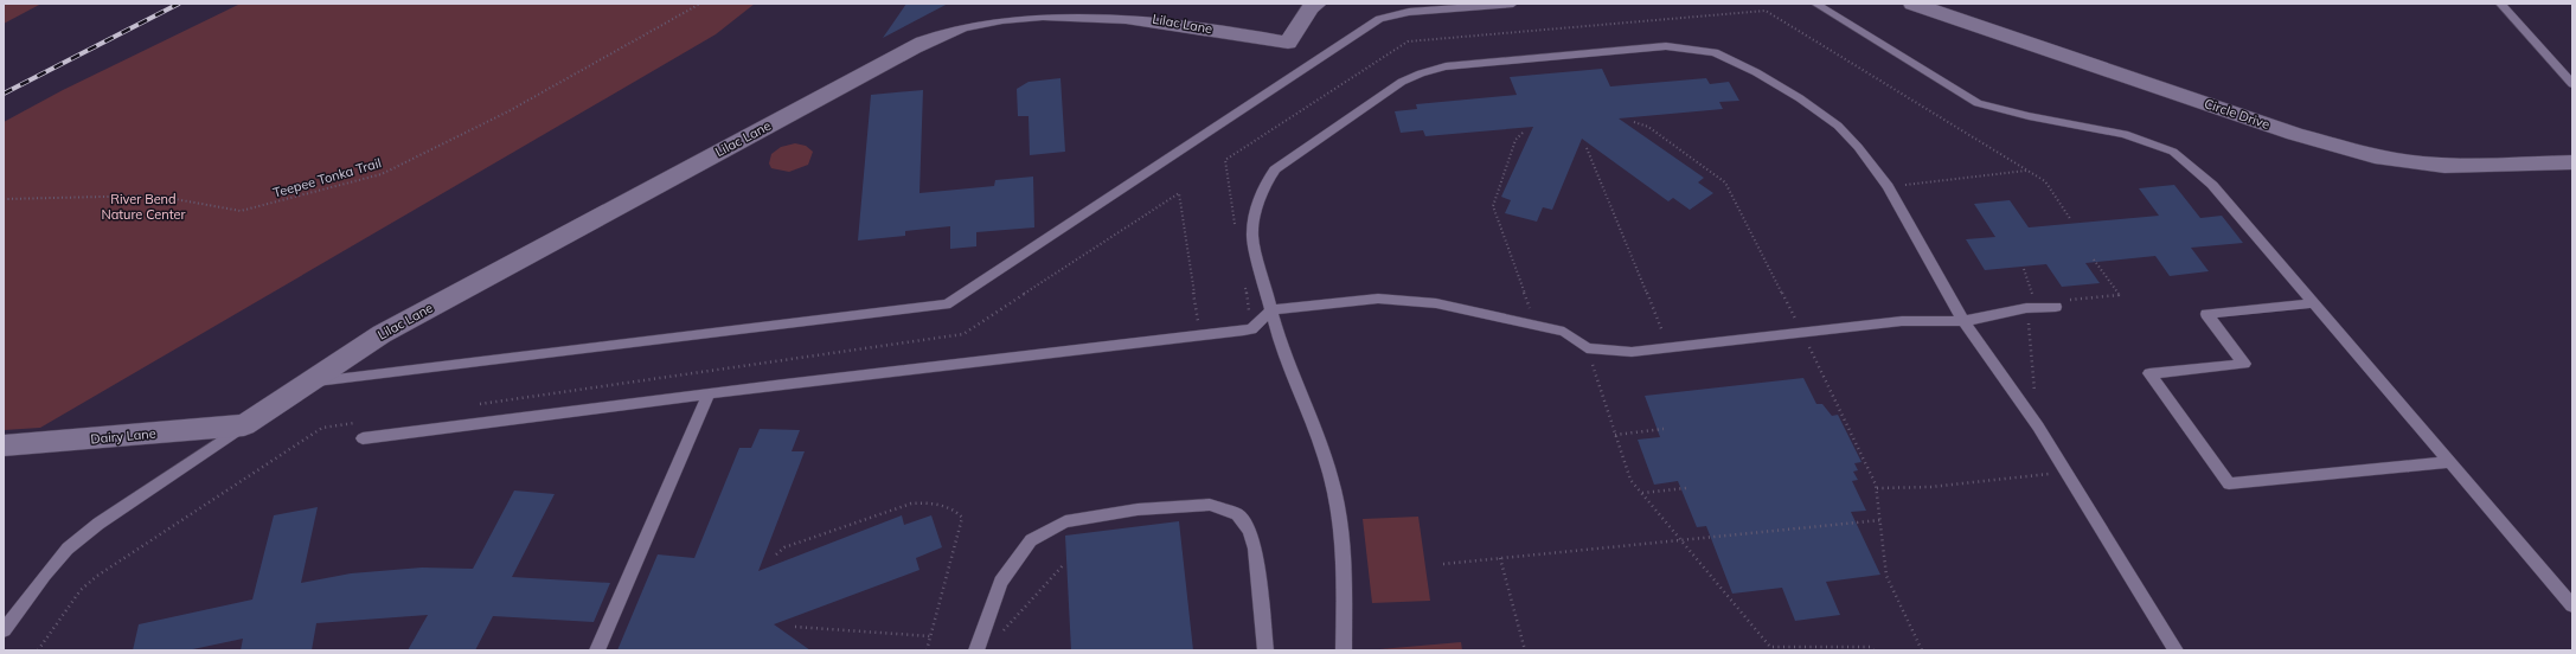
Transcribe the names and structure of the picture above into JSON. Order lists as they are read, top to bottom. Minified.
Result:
{"streets":{"street":["Lilac Lane","Circle Drive","Dairy Lane"],"path":["Teepee Tonka Trail"]},"crossings":[["Lilac Lane","Dairy Lane"]],"parks":["River Bend Nature Center"]}
